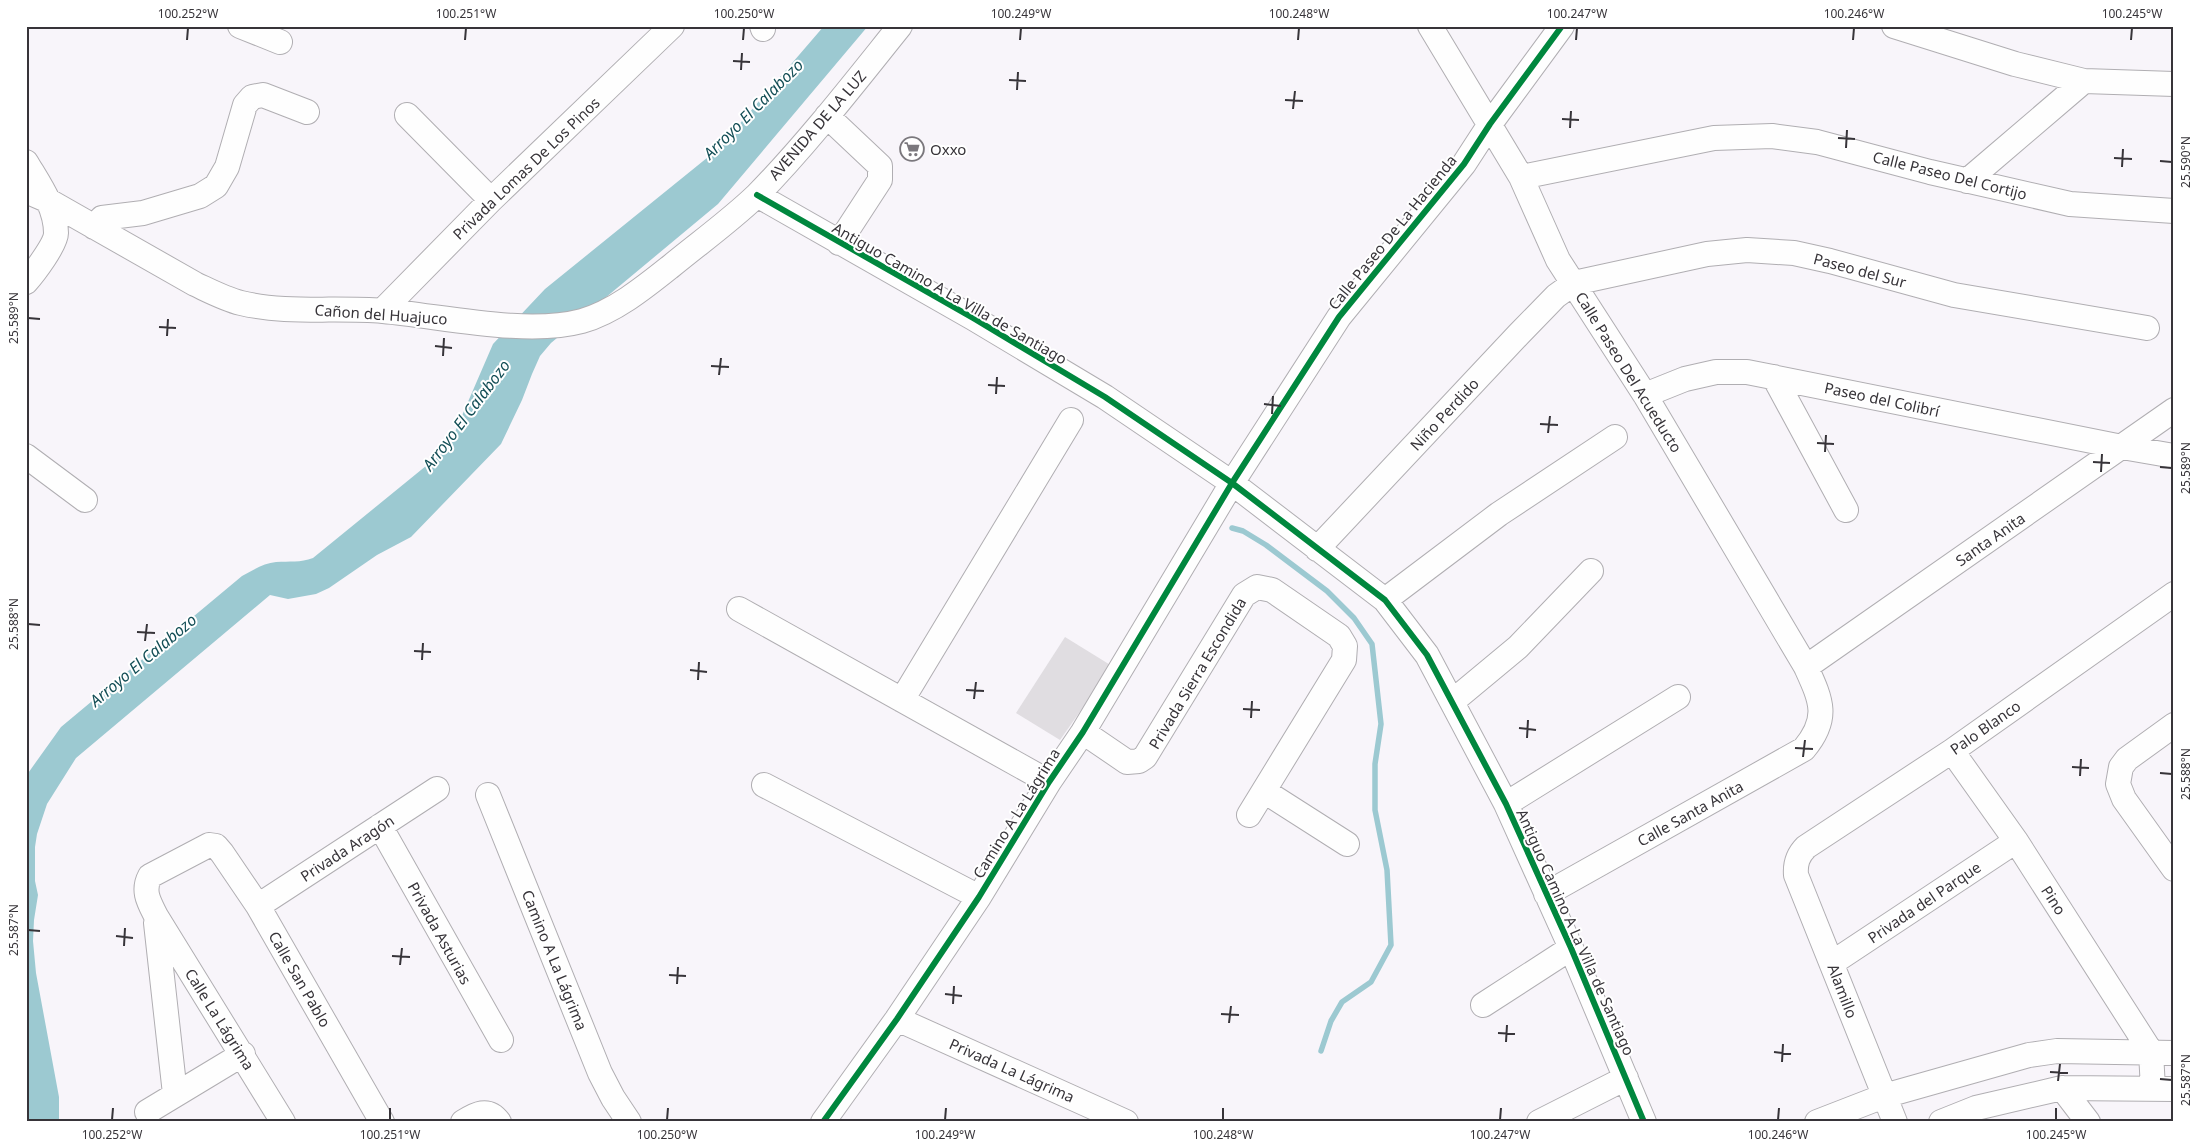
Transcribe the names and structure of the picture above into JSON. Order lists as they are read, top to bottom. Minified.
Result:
{"streets":{"street":["AVENIDA DE LA LUZ","Privada Lomas De Los Pinos","Calle Paseo Del Cortijo","Calle Paseo De La Hacienda","Paseo del Sur","Antiguo Camino A La Villa de Santiago","Cañon del Huajuco","Calle Paseo Del Acueducto","Paseo del Colibrí","Niño Perdido","Santa Anita","Privada Sierra Escondida","Palo Blanco","Camino A La Lágrima","Calle Santa Anita","Privada Aragón","Pino","Privada del Parque","Privada Asturias","Calle San Pablo","Alamillo","Calle La Lágrima","Privada La Lágrima"]},"crossings":[["AVENIDA DE LA LUZ","Antiguo Camino A La Villa de Santiago"],["AVENIDA DE LA LUZ","Cañon del Huajuco"],["Privada Lomas De Los Pinos","Cañon del Huajuco"],["Calle Paseo Del Cortijo","Calle Paseo Del Acueducto"],["Calle Paseo De La Hacienda","Antiguo Camino A La Villa de Santiago"],["Calle Paseo De La Hacienda","Calle Paseo Del Acueducto"],["Calle Paseo De La Hacienda","Camino A La Lágrima"],["Paseo del Sur","Calle Paseo Del Acueducto"],["Paseo del Sur","Niño Perdido"],["Antiguo Camino A La Villa de Santiago","Niño Perdido"],["Antiguo Camino A La Villa de Santiago","Camino A La Lágrima"],["Antiguo Camino A La Villa de Santiago","Calle Santa Anita"],["Calle Paseo Del Acueducto","Paseo del Colibrí"],["Calle Paseo Del Acueducto","Niño Perdido"],["Calle Paseo Del Acueducto","Santa Anita"],["Calle Paseo Del Acueducto","Calle Santa Anita"],["Paseo del Colibrí","Santa Anita"],["Privada Sierra Escondida","Camino A La Lágrima"],["Palo Blanco","Pino"],["Palo Blanco","Alamillo"],["Camino A La Lágrima","Privada La Lágrima"],["Privada Aragón","Privada Asturias"],["Privada Aragón","Calle San Pablo"],["Pino","Privada del Parque"],["Privada del Parque","Alamillo"],["Calle San Pablo","Calle La Lágrima"]],"water":["Arroyo El Calabozo"],"places":{"supermarket":["Oxxo"]},"coordinates":["100.252°W","100.251°W","100.250°W","100.249°W","100.248°W","100.247°W","100.246°W","100.245°W","25.590°N","25.589°N","25.588°N","25.587°N"]}
